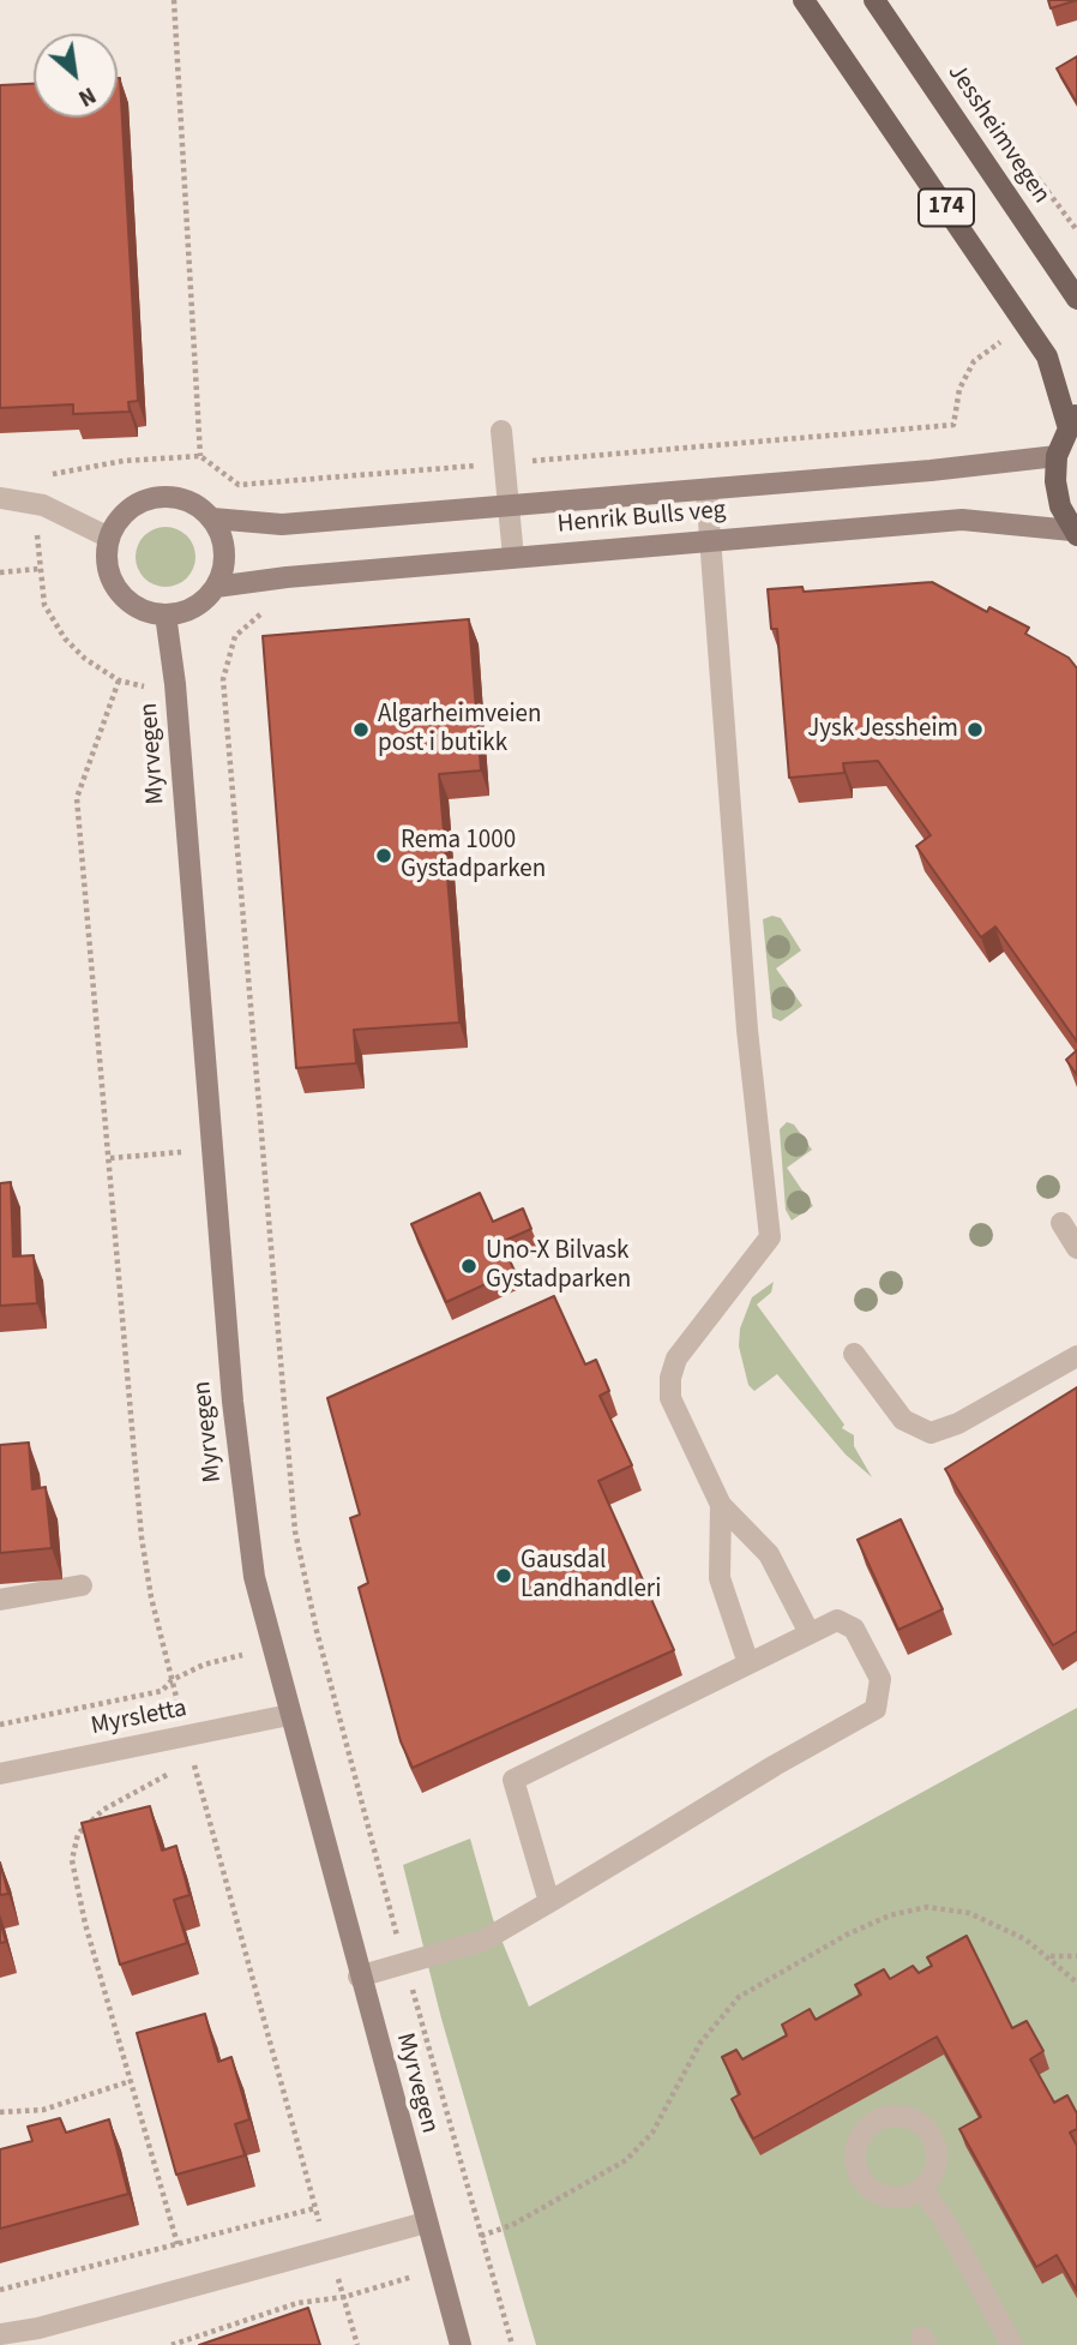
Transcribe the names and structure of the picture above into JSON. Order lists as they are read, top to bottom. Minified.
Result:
{"streets":{"main road":["Jessheimvegen","174"],"street":["Henrik Bulls veg","Myrvegen","Myrsletta"]},"crossings":[["174","Henrik Bulls veg"],["Henrik Bulls veg","Myrvegen"],["Myrvegen","Myrsletta"]],"places":["Algarheimveien post i butikk","Jysk Jessheim","Rema 1000 Gystadparken","Uno-X Bilvask Gystadparken","Gausdal Landhandleri"],"north":"bottom right"}
